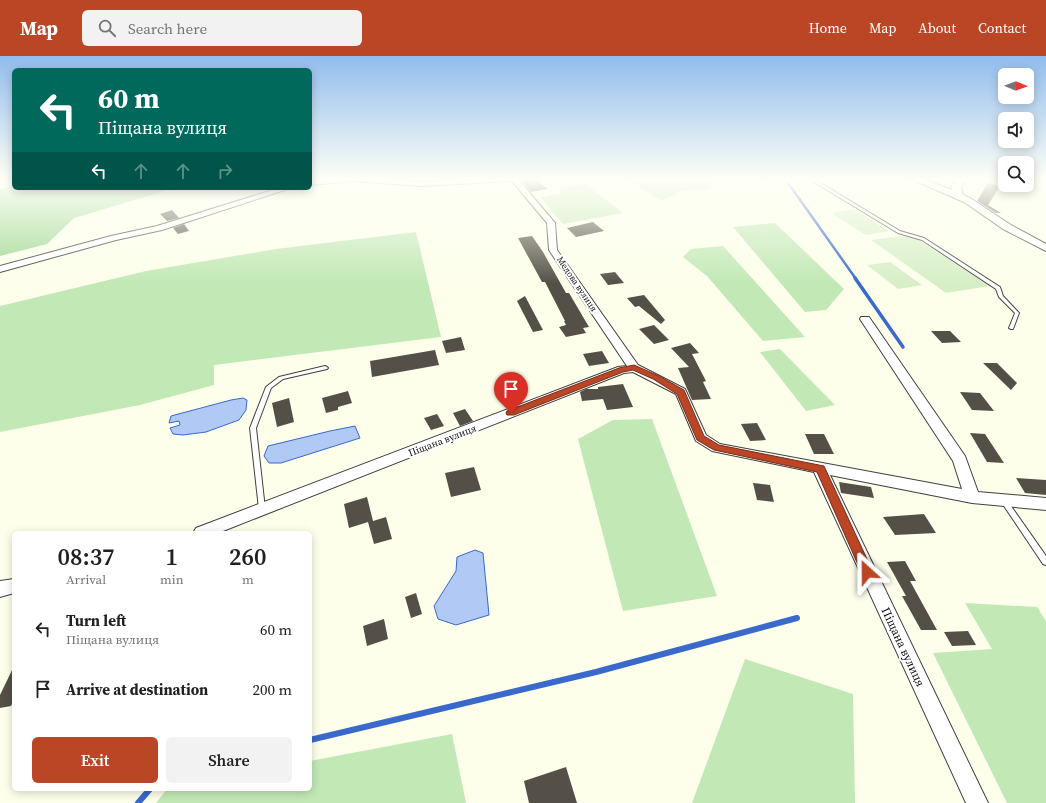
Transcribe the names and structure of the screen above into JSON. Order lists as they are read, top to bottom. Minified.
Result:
{"streets":{"street":["Медова вулиця","Піщана вулиця"]},"crossings":[["Медова вулиця","Піщана вулиця"]],"north":"right","page":{"header":"Map","search":"Search here","nav":["Home","Map","About","Contact"],"turn":["60 m","Піщана вулиця"],"eta":["08:37","Arrival","1","min","260","m"],"list":[{"name":"Turn left","note":"Піщана вулиця","value":"60 m"},{"name":"Arrive at destination","value":"200 m"}],"buttons":["Exit","Share"]}}
